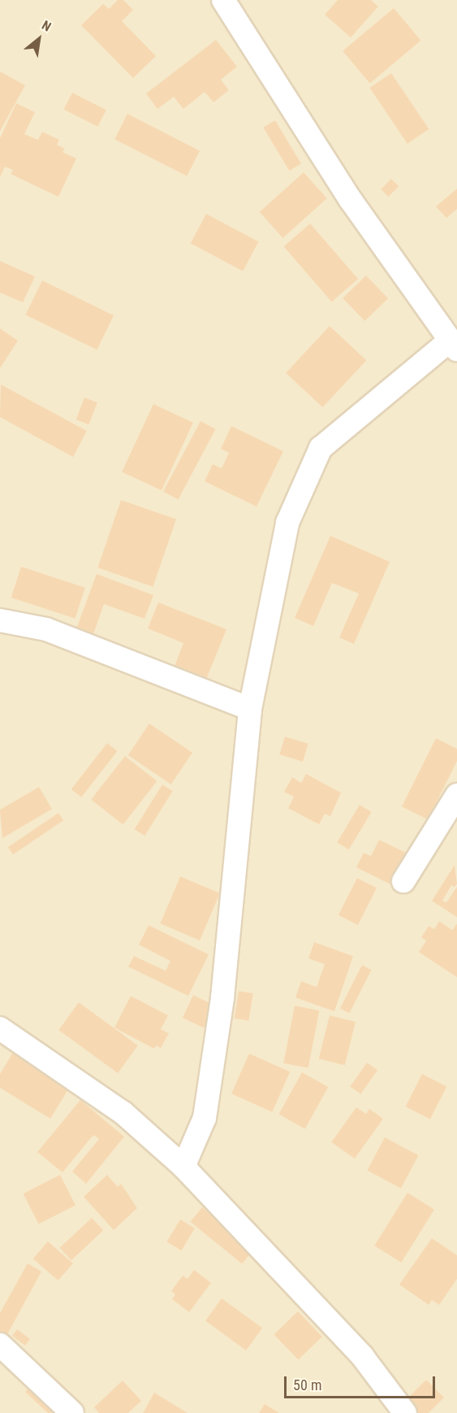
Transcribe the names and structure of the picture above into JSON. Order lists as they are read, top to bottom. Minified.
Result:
{"scale_bar":"50 m","north":"top right"}
